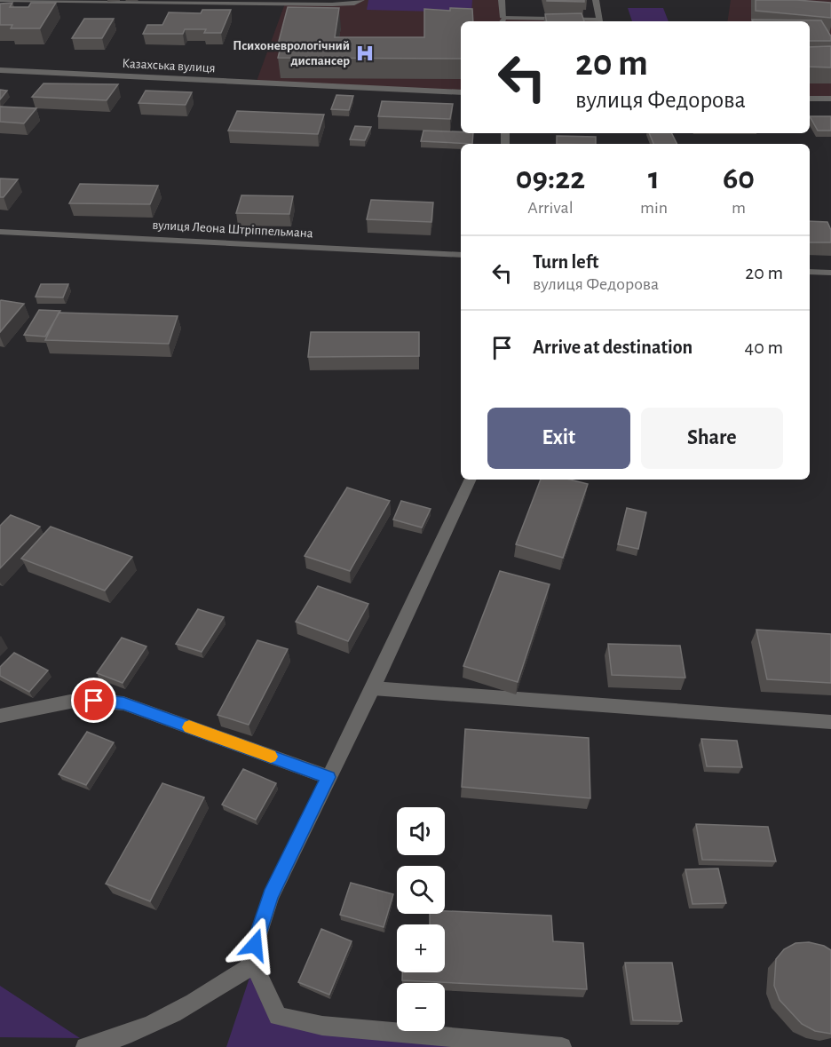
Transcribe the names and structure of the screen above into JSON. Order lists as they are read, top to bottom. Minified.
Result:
{"streets":{"street":["Казахська вулиця","вулиця Леона Штріппельмана"]},"places":{"hospital":["Психоневрологічний диспансер"]},"page":{"turn":["20 m","вулиця Федорова"],"eta":["09:22","Arrival","1","min","60","m"],"list":[{"name":"Turn left","note":"вулиця Федорова","value":"20 m"},{"name":"Arrive at destination","value":"40 m"}],"buttons":["Exit","Share"],"map_buttons":["+","−"]}}
